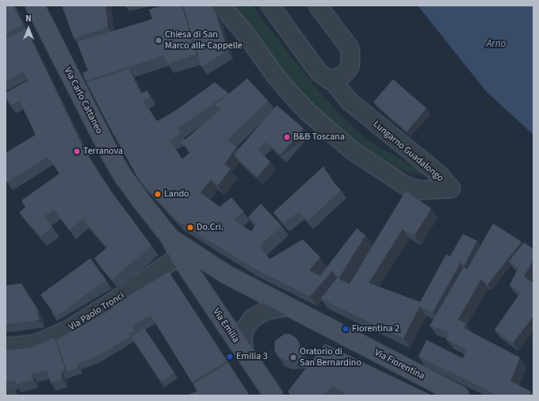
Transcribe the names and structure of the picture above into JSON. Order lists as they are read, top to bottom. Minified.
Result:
{"streets":{"main road":["Via Carlo Cattaneo","Via Emilia","Via Fiorentina"],"street":["Lungarno Guadalongo","Via Paolo Tronci"]},"crossings":[["Via Carlo Cattaneo","Via Paolo Tronci"],["Via Carlo Cattaneo","Via Emilia"],["Via Carlo Cattaneo","Via Fiorentina"],["Via Paolo Tronci","Via Emilia"]],"water":["Arno"],"places":["Chiesa di San Marco alle Cappelle","B&B Toscana","Terranova","Lando","Do.Cri.","Fiorentina 2","Emilia 3","Oratorio di San Bernardino"],"north":"top"}
